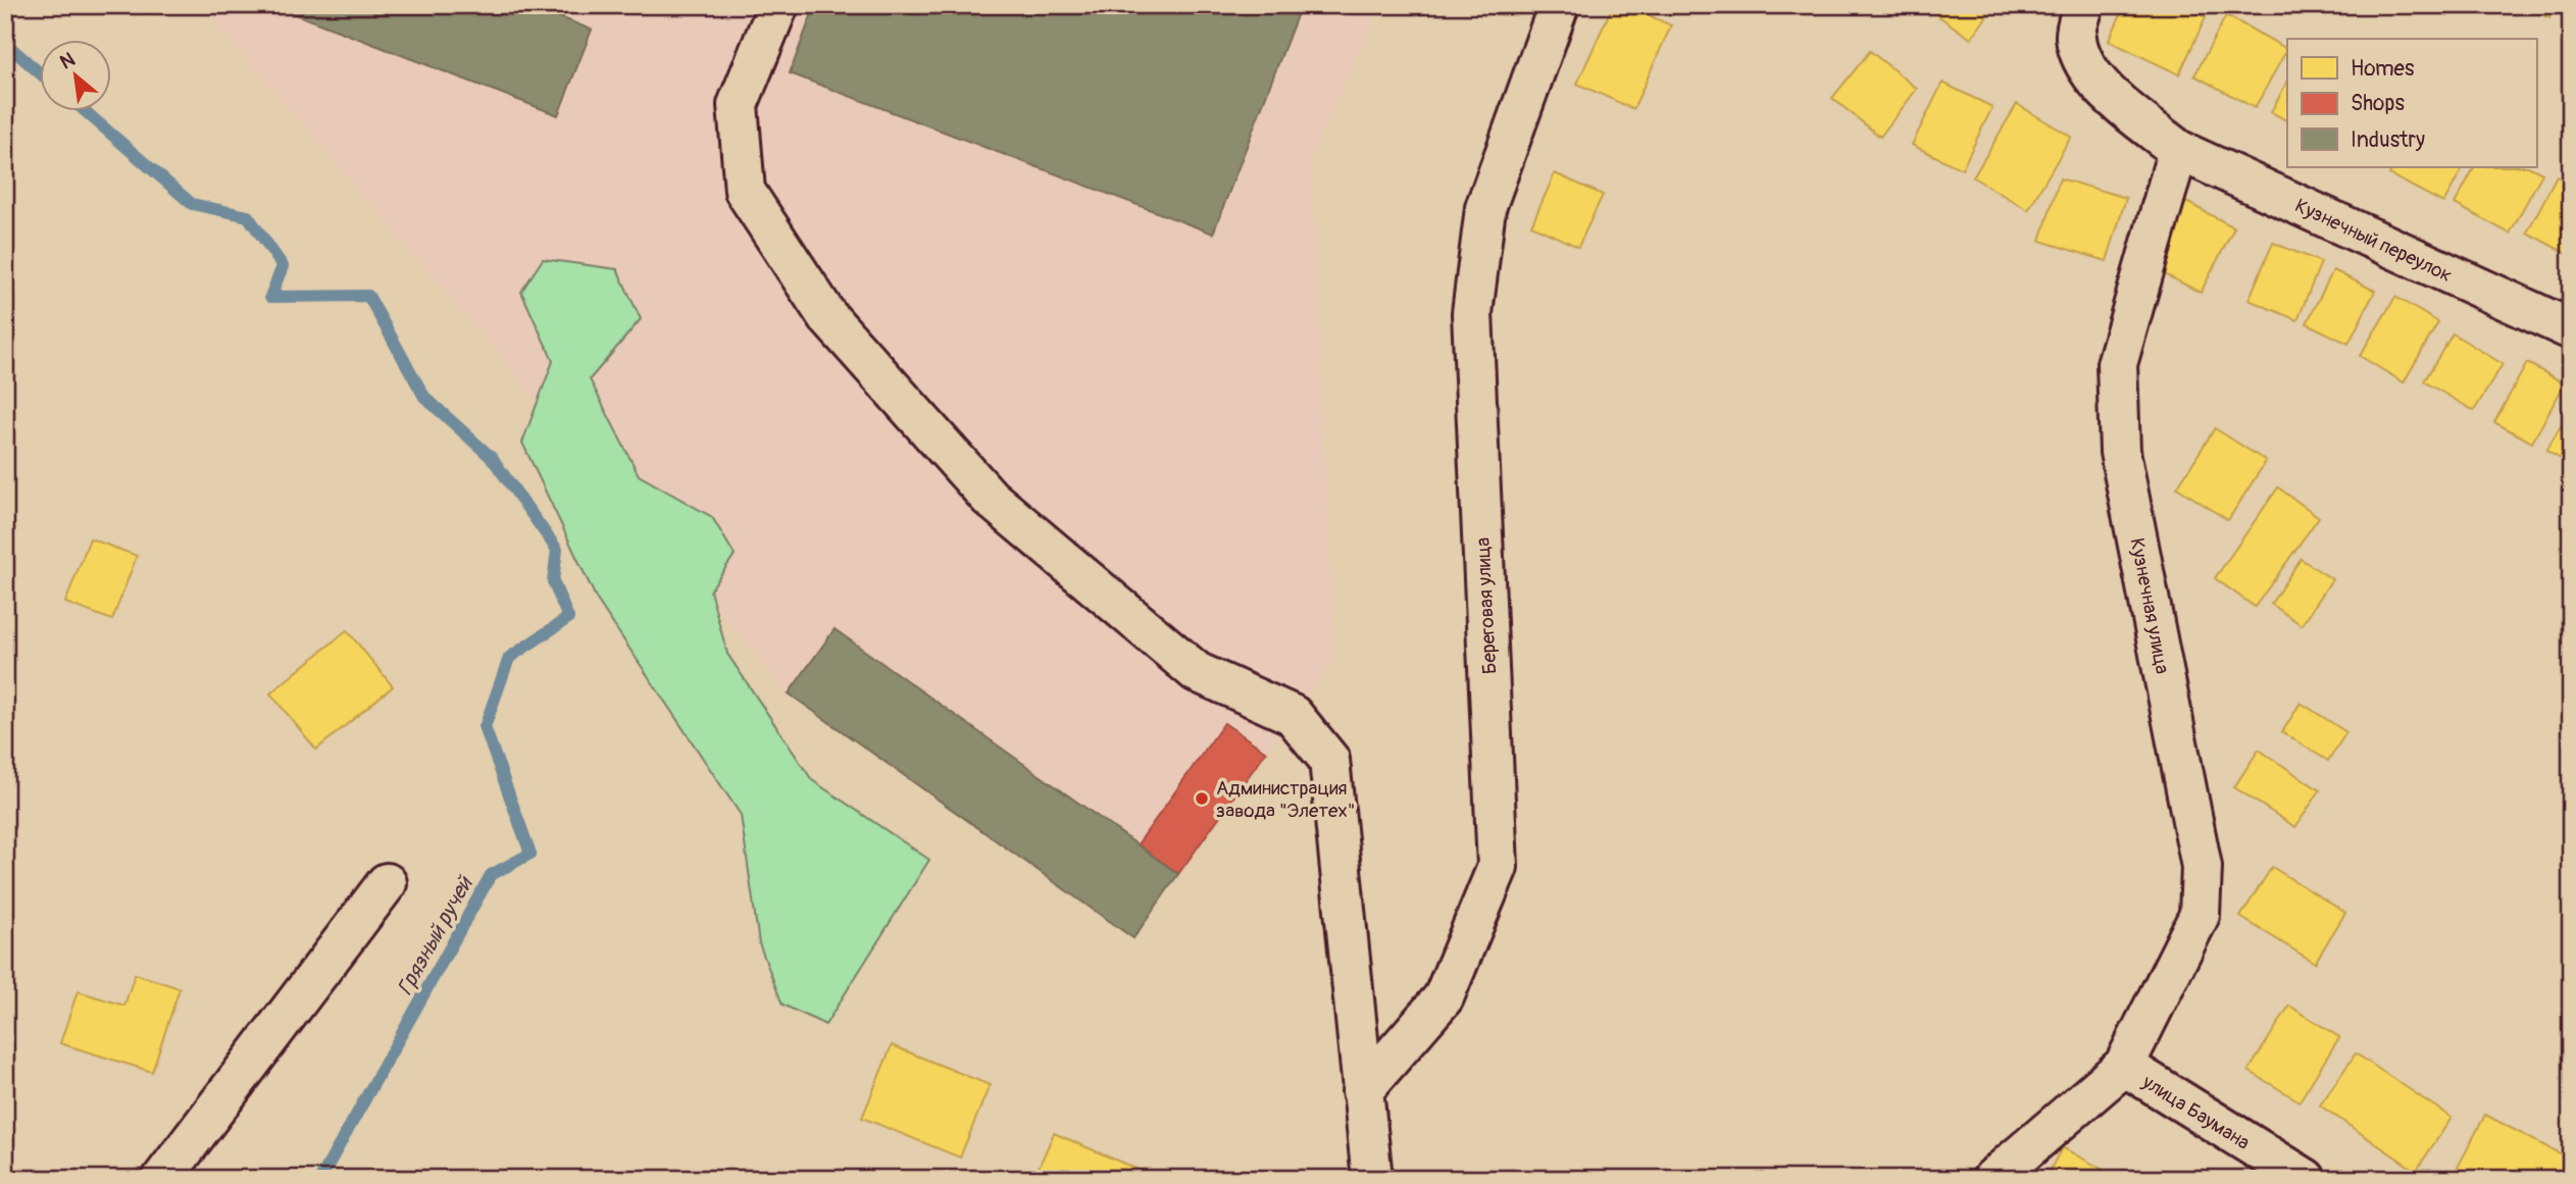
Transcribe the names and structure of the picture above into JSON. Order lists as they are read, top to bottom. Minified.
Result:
{"streets":{"street":["Кузнечный переулок","Береговая улица","Кузнечная улица","улица Баумана"]},"crossings":[["Кузнечный переулок","Кузнечная улица"],["Кузнечная улица","улица Баумана"]],"water":["Грязный ручей"],"places":["Администрация завода \"Элетех\""],"legend":["Homes","Shops","Industry"],"north":"top left"}
